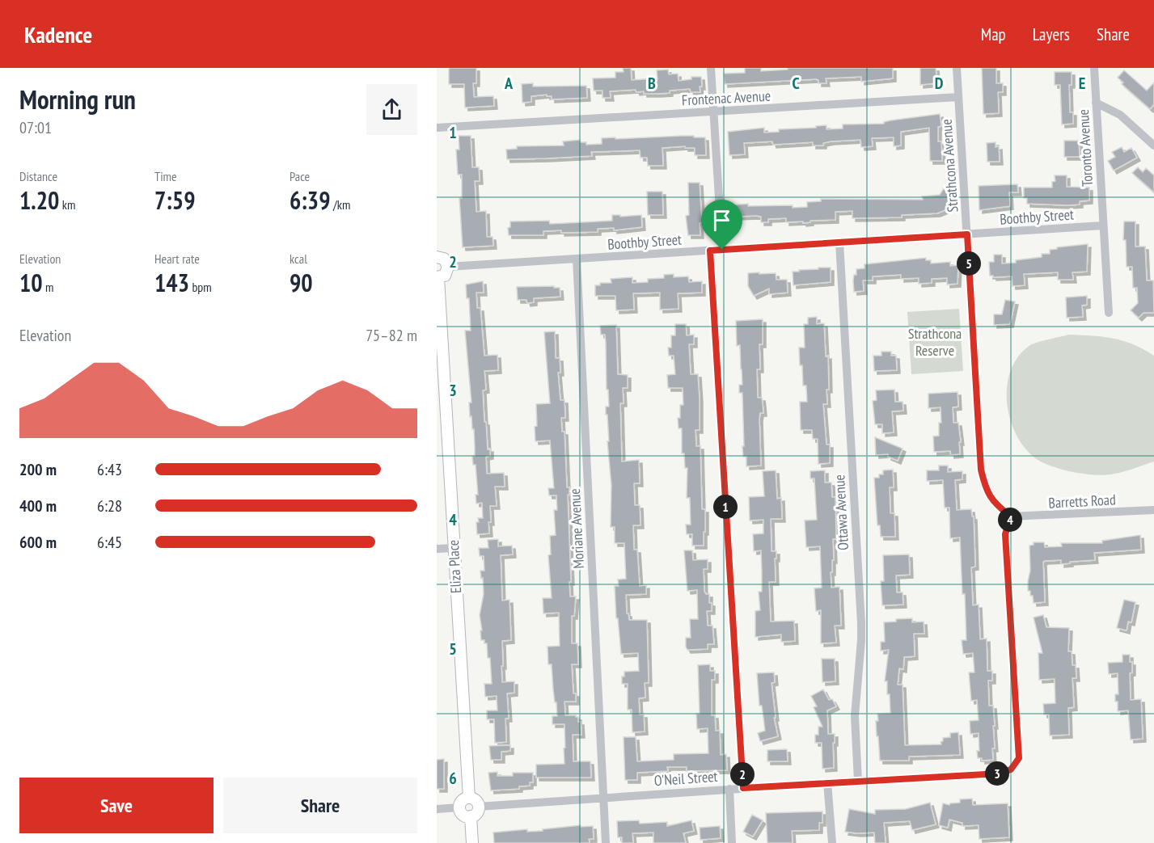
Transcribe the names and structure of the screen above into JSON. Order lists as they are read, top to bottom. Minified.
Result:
{"streets":{"street":["Frontenac Avenue","Toronto Avenue","Strathcona Avenue","Boothby Street","Barretts Road","Ottawa Avenue","Moriane Avenue","Eliza Place","O'Neil Street"]},"crossings":[["Frontenac Avenue","Strathcona Avenue"],["Toronto Avenue","Boothby Street"],["Strathcona Avenue","Boothby Street"],["Strathcona Avenue","Barretts Road"],["Strathcona Avenue","O'Neil Street"],["Boothby Street","Ottawa Avenue"],["Boothby Street","Moriane Avenue"],["Barretts Road","O'Neil Street"],["Ottawa Avenue","O'Neil Street"],["Moriane Avenue","O'Neil Street"],["Eliza Place","O'Neil Street"]],"parks":["Strathcona Reserve"],"page":{"header":"Kadence","nav":["Map","Layers","Share"],"heading":["Morning run","07:01"],"stats":[["Distance","1.20 km"],["Time","7:59"],["Pace","6:39 /km"],["Elevation","10 m"],["Heart rate","143 bpm"],["kcal","90"]],"pins":["5","1","4","3","2"],"chart":["Elevation","75–82 m"],"list":[{"name":"200 m","note":"6:43"},{"name":"400 m","note":"6:28"},{"name":"600 m","note":"6:45"}],"buttons":["Save","Share"]},"grid":{"columns":["A","B","C","D","E"],"rows":["1","2","3","4","5","6"]}}
